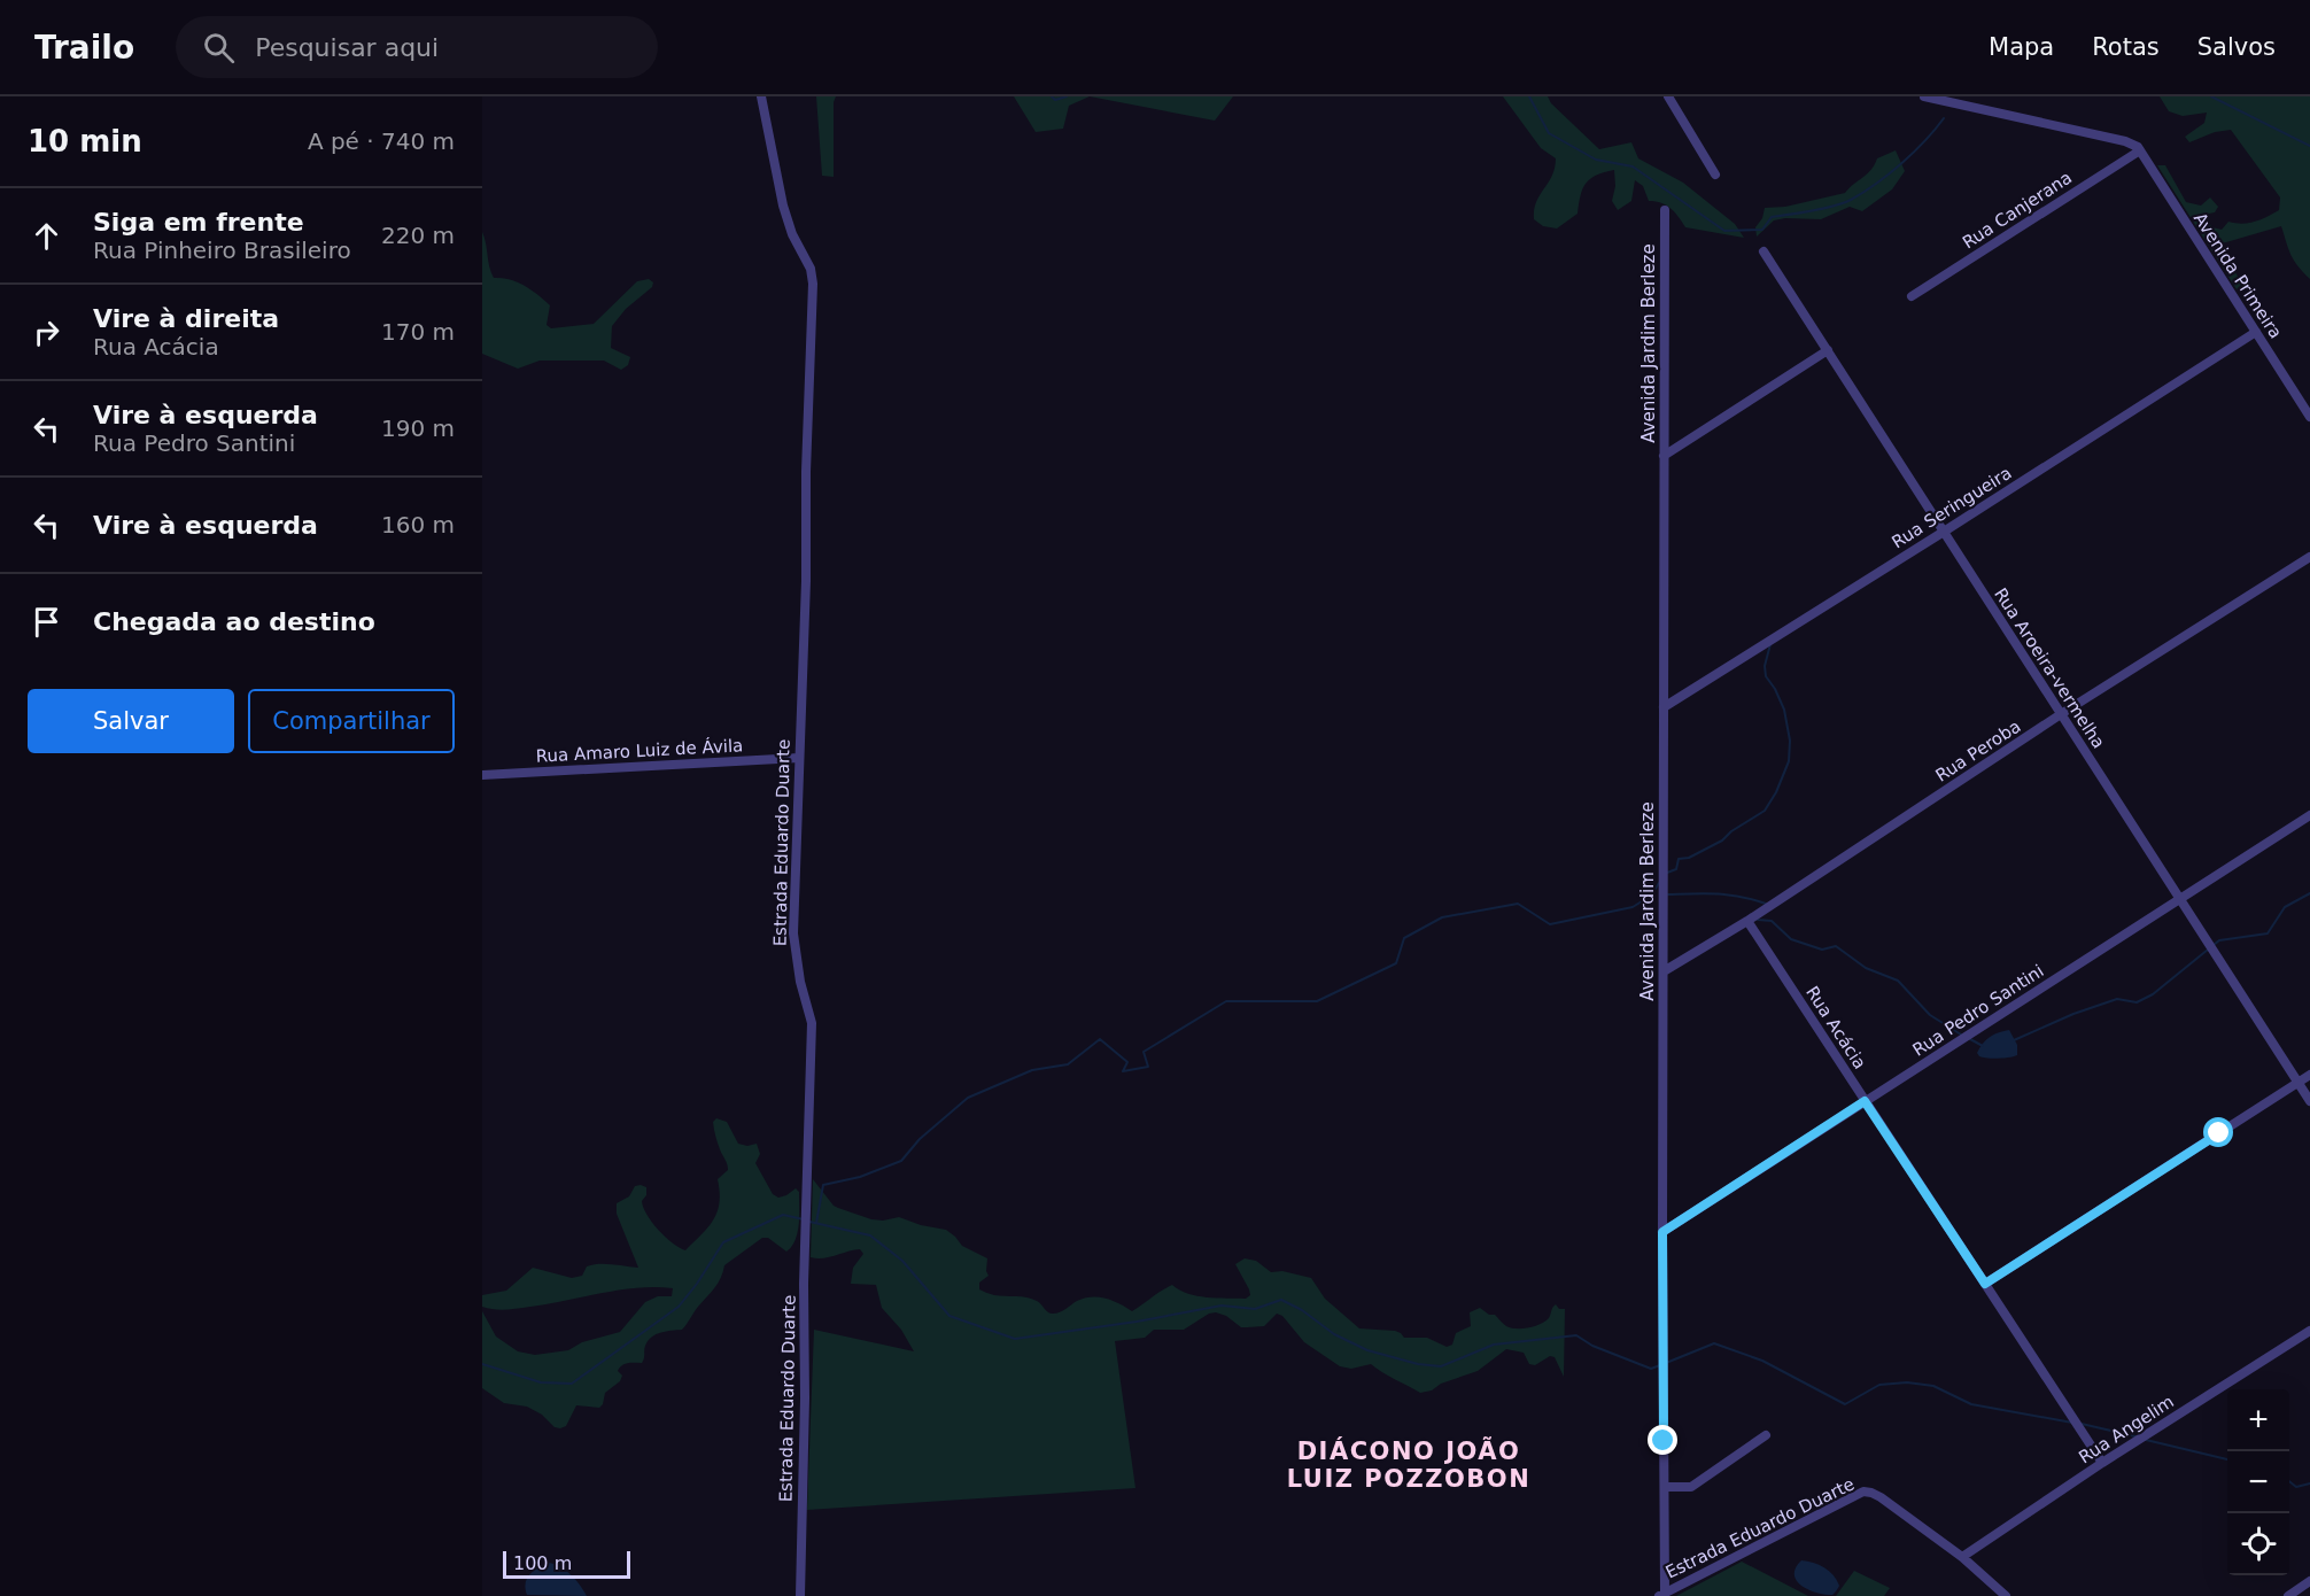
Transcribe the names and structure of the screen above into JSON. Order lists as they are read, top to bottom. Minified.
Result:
{"streets":{"street":["Rua Canjerana","Avenida Primeira","Avenida Jardim Berleze","Rua Seringueira","Rua Aroeira-vermelha","Rua Amaro Luiz de Ávila","Rua Peroba","Estrada Eduardo Duarte","Rua Pedro Santini","Rua Acácia","Rua Angelim"]},"crossings":[["Rua Canjerana","Avenida Primeira"],["Avenida Primeira","Rua Seringueira"],["Avenida Jardim Berleze","Rua Seringueira"],["Avenida Jardim Berleze","Rua Peroba"],["Avenida Jardim Berleze","Estrada Eduardo Duarte"],["Avenida Jardim Berleze","Rua Pedro Santini"],["Rua Seringueira","Rua Aroeira-vermelha"],["Rua Aroeira-vermelha","Rua Peroba"],["Rua Aroeira-vermelha","Rua Pedro Santini"],["Rua Amaro Luiz de Ávila","Estrada Eduardo Duarte"],["Rua Peroba","Rua Acácia"],["Estrada Eduardo Duarte","Rua Angelim"],["Rua Pedro Santini","Rua Acácia"],["Rua Acácia","Rua Angelim"]],"districts":["DIÁCONO JOÃO LUIZ POZZOBON"],"scale_bar":"100 m","page":{"header":"Trailo","search":"Pesquisar aqui","nav":["Mapa","Rotas","Salvos"],"heading":["10 min","A pé · 740 m"],"list":[["Siga em frente","Rua Pinheiro Brasileiro","220 m"],["Vire à direita","Rua Acácia","170 m"],["Vire à esquerda","Rua Pedro Santini","190 m"],["Vire à esquerda","160 m"],"Chegada ao destino"],"buttons":["Salvar","Compartilhar"],"map_buttons":["+","−"],"scale":"100 m"}}
